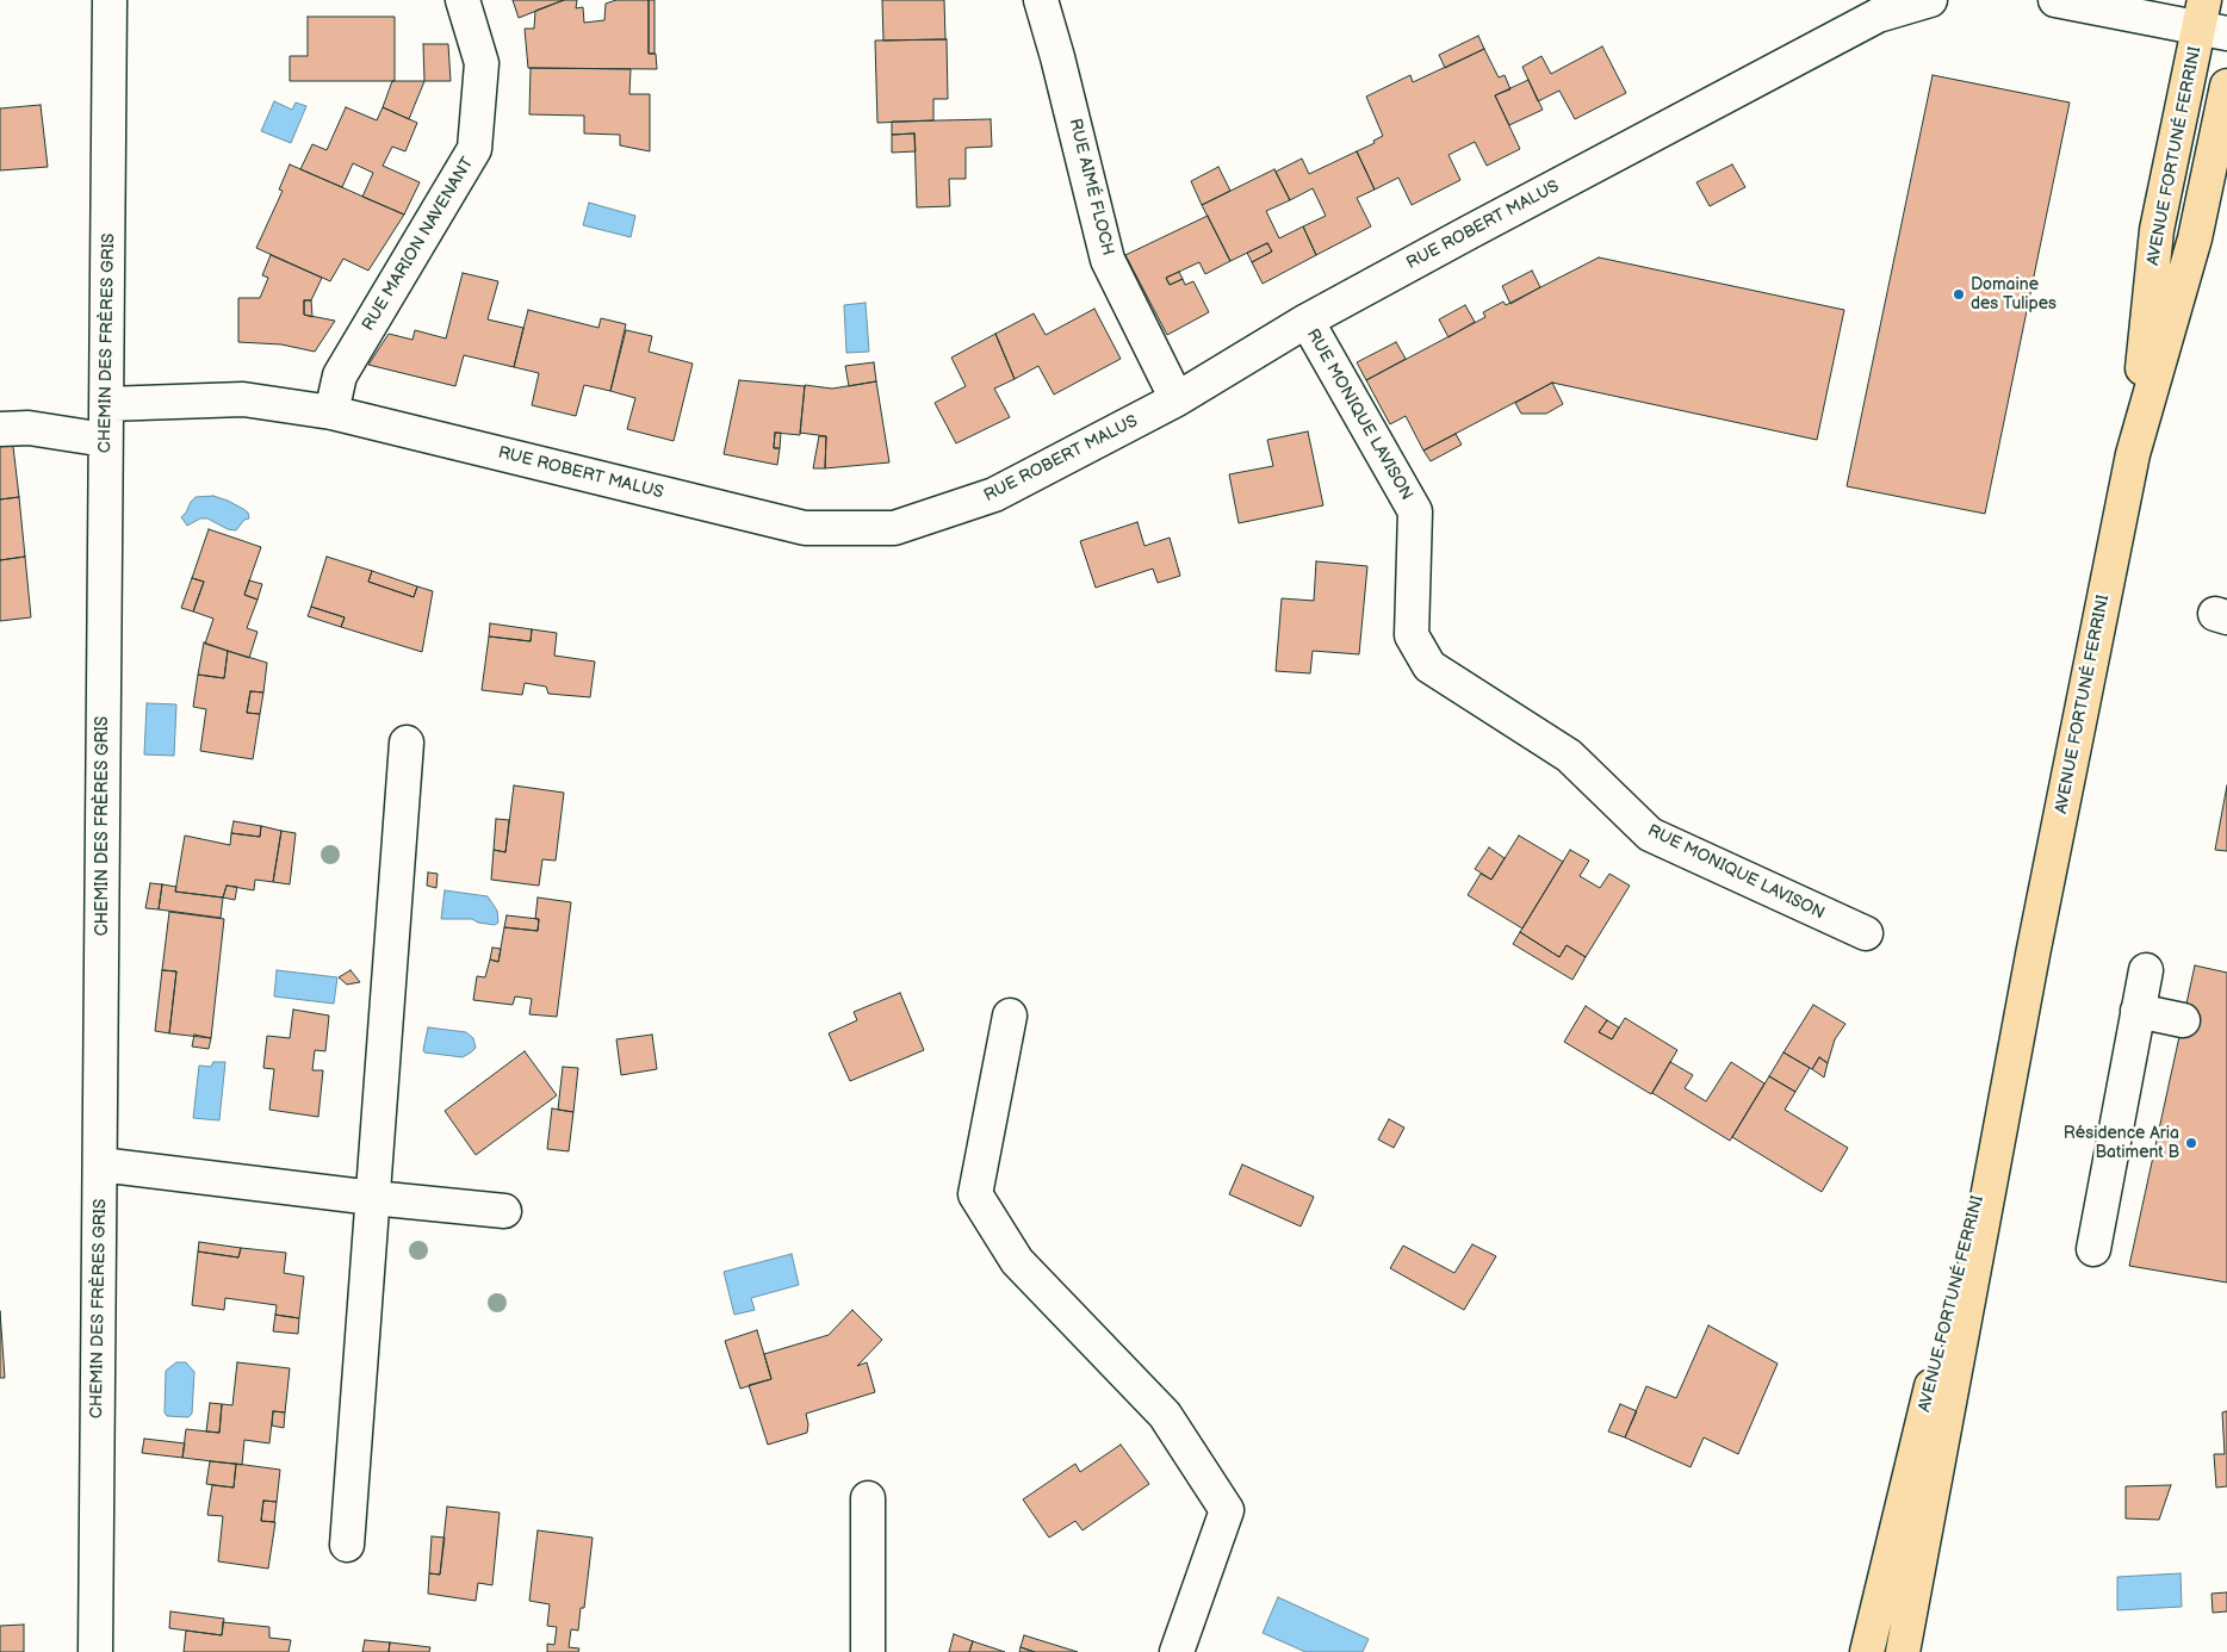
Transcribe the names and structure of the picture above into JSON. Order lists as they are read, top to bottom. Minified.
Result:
{"streets":{"main road":["AVENUE FORTUNÉ FERRINI"],"street":["RUE AIMÉ FLOCH","RUE ROBERT MALUS","RUE MARION NAVENANT","CHEMIN DES FRÈRES GRIS","RUE MONIQUE LAVISON"]},"crossings":[["RUE AIMÉ FLOCH","RUE ROBERT MALUS"],["RUE ROBERT MALUS","RUE MARION NAVENANT"],["RUE ROBERT MALUS","CHEMIN DES FRÈRES GRIS"],["RUE ROBERT MALUS","RUE MONIQUE LAVISON"]],"places":["Domaine des Tulipes","Résidence Aria Batiment B"]}
